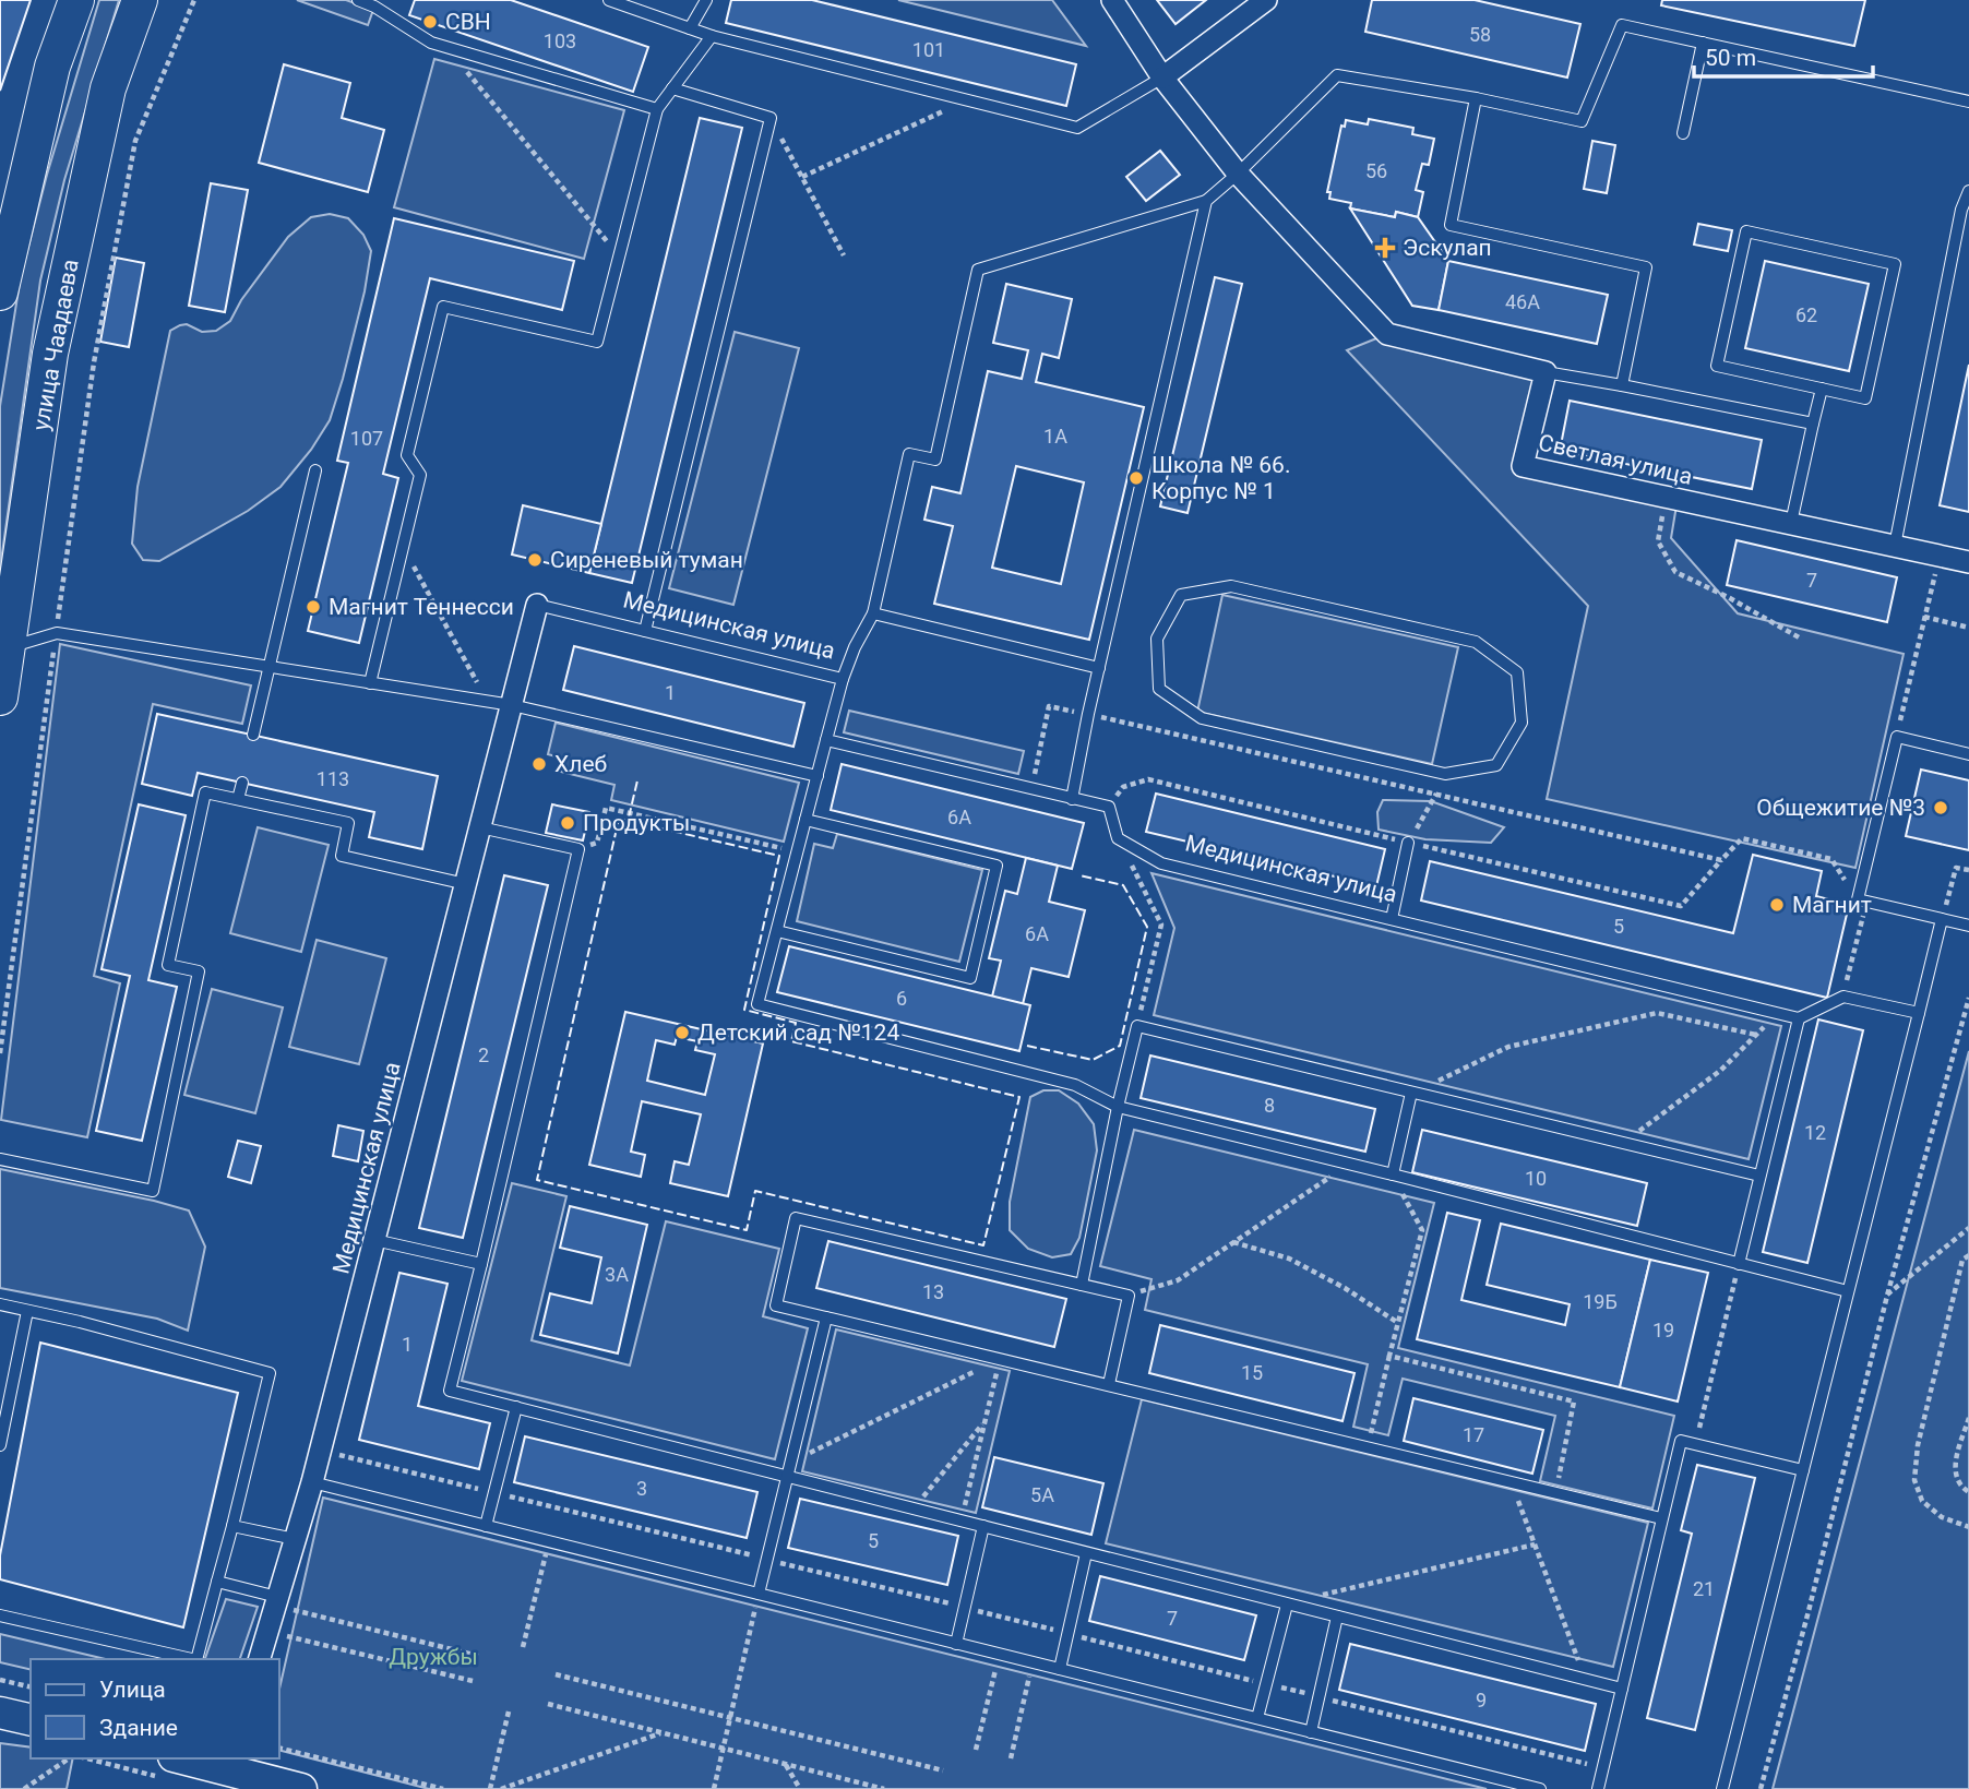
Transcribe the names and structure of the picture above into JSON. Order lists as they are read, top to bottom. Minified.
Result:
{"streets":{"main road":["улица Чаадаева"],"street":["Светлая улица","Медицинская улица"]},"parks":["Дружбы"],"places":{"other":["СВН","Школа № 66. Корпус № 1","Сиреневый туман","Магнит Теннесси","Хлеб","Общежитие №3","Продукты","Магнит","Детский сад №124"],"health":["Эскулап"]},"house_numbers":["58","103","101","56","46А","62","1А","107","7","1","113","6А","5","6А","6","2","8","12","10","3А","13","19Б","19","1","15","17","3","5А","5","21","7","9"],"legend":["Улица","Здание"],"scale_bar":"50 m"}
